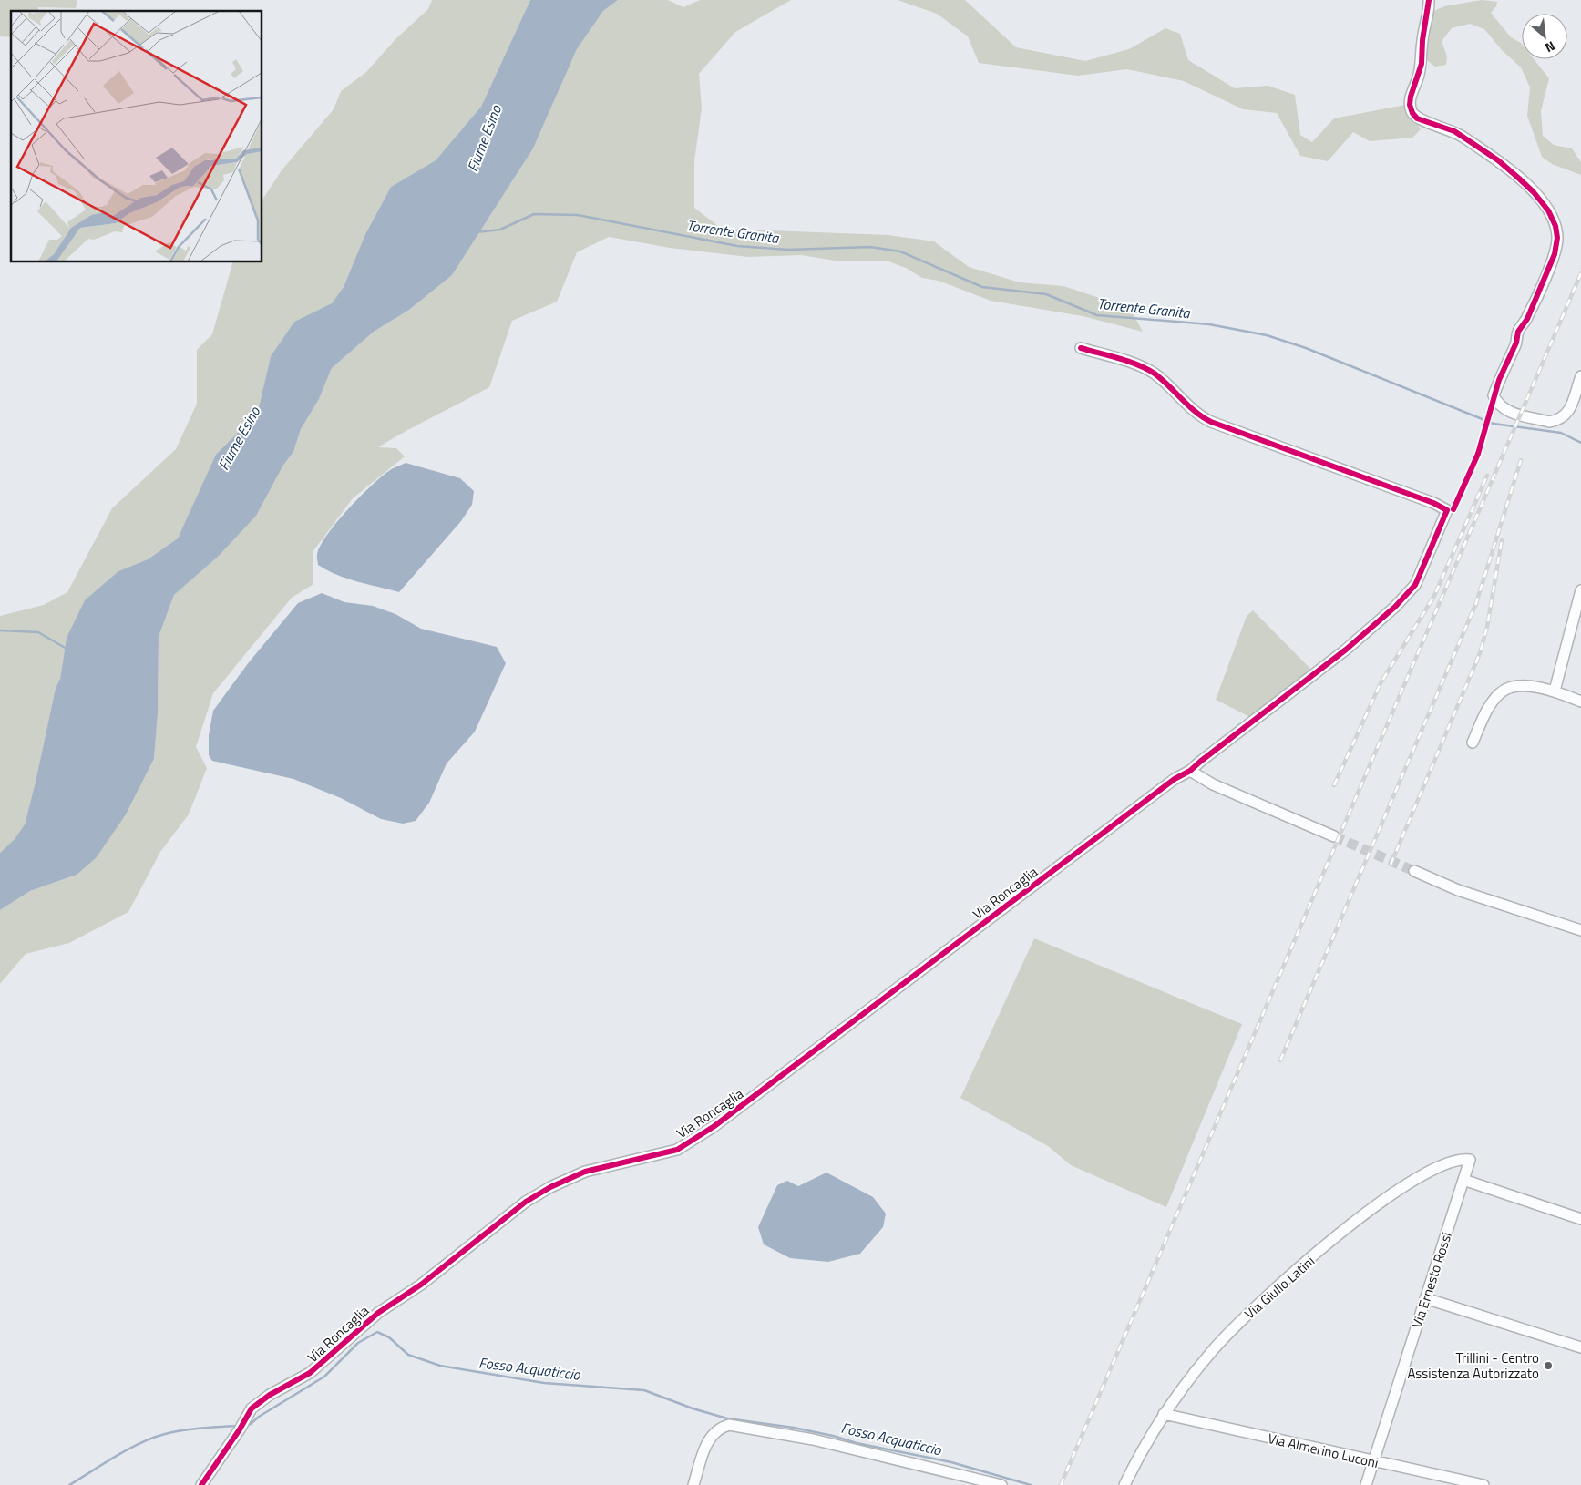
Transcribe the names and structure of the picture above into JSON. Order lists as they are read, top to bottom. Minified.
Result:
{"streets":{"street":["Via Roncaglia","Via Ernesto Rossi","Via Giulio Latini","Via Almerino Luconi"]},"crossings":[["Via Ernesto Rossi","Via Giulio Latini"],["Via Ernesto Rossi","Via Almerino Luconi"],["Via Giulio Latini","Via Almerino Luconi"]],"water":["Fiume Esino","Torrente Granita","Fosso Acquaticcio"],"places":["Trillini - Centro Assistenza Autorizzato"],"north":"bottom right"}
